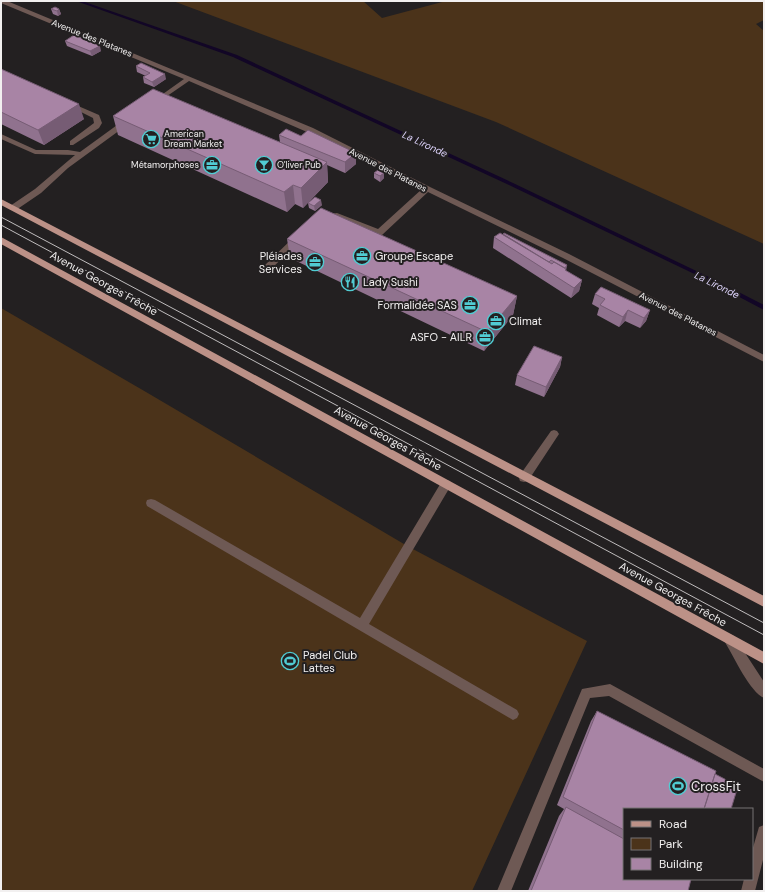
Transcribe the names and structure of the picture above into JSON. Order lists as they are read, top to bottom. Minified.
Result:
{"streets":{"main road":["Avenue Georges Frêche"],"street":["Avenue des Platanes"]},"water":["La Lironde"],"places":{"supermarket":["American Dream Market"],"office":["Métamorphoses","Groupe Escape","Pléiades Services","Formalidée SAS","Climat","ASFO - AILR"],"bar":["O'liver Pub"],"restaurant":["Lady Sushi"],"sports":["Padel Club Lattes","CrossFit"]},"legend":["Road","Park","Building"]}
